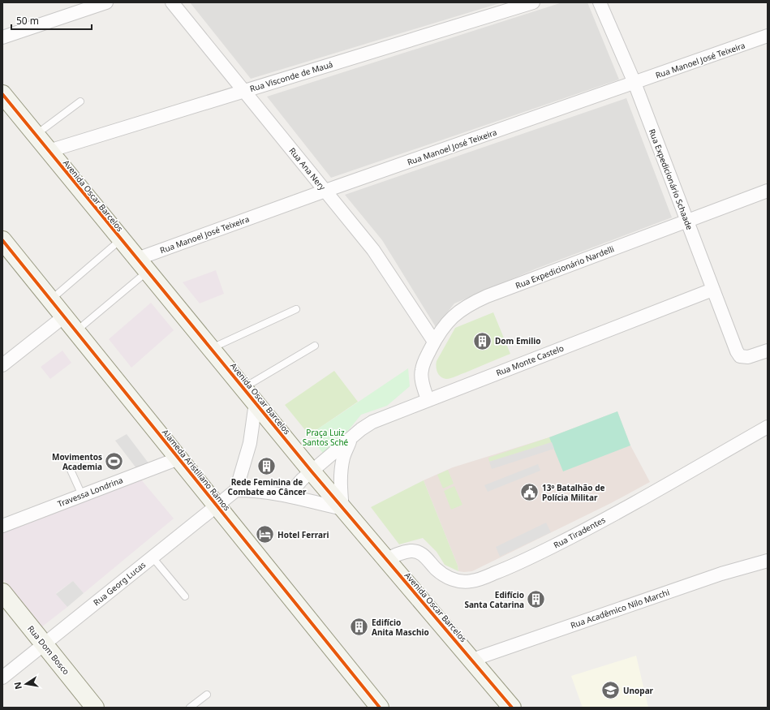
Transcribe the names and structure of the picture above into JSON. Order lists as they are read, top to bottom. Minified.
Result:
{"streets":{"main road":["Avenida Oscar Barcelos","Alameda Aristiliano Ramos","Rua Dom Bosco"],"street":["Rua Manoel José Teixeira","Rua Visconde de Mauá","Rua Ana Nery","Rua Expedicionário Schaade","Rua Expedicionário Nardelli","Rua Monte Castelo","Travessa Londrina","Rua Tiradentes","Rua Georg Lucas","Rua Acadêmico Nilo Marchi"]},"crossings":[["Rua Manoel José Teixeira","Rua Ana Nery"],["Rua Manoel José Teixeira","Rua Expedicionário Schaade"],["Rua Manoel José Teixeira","Avenida Oscar Barcelos"],["Rua Visconde de Mauá","Rua Ana Nery"],["Rua Visconde de Mauá","Avenida Oscar Barcelos"],["Rua Ana Nery","Rua Expedicionário Nardelli"],["Rua Expedicionário Schaade","Rua Expedicionário Nardelli"],["Rua Expedicionário Schaade","Rua Monte Castelo"],["Avenida Oscar Barcelos","Rua Monte Castelo"],["Avenida Oscar Barcelos","Rua Tiradentes"],["Avenida Oscar Barcelos","Rua Acadêmico Nilo Marchi"],["Rua Expedicionário Nardelli","Rua Monte Castelo"],["Alameda Aristiliano Ramos","Travessa Londrina"],["Alameda Aristiliano Ramos","Rua Georg Lucas"],["Rua Georg Lucas","Rua Dom Bosco"]],"parks":["Praça Luiz Santos Sché"],"places":{"building":["Dom Emilio","Rede Feminina de Combate ao Câncer","Edifício Santa Catarina","Edifício Anita Maschio"],"sports":["Movimentos Academia"],"public building":["13º Batalhão de Polícia Militar"],"hotel":["Hotel Ferrari"],"school or university":["Unopar"]},"scale_bar":"50 m","north":"left"}
